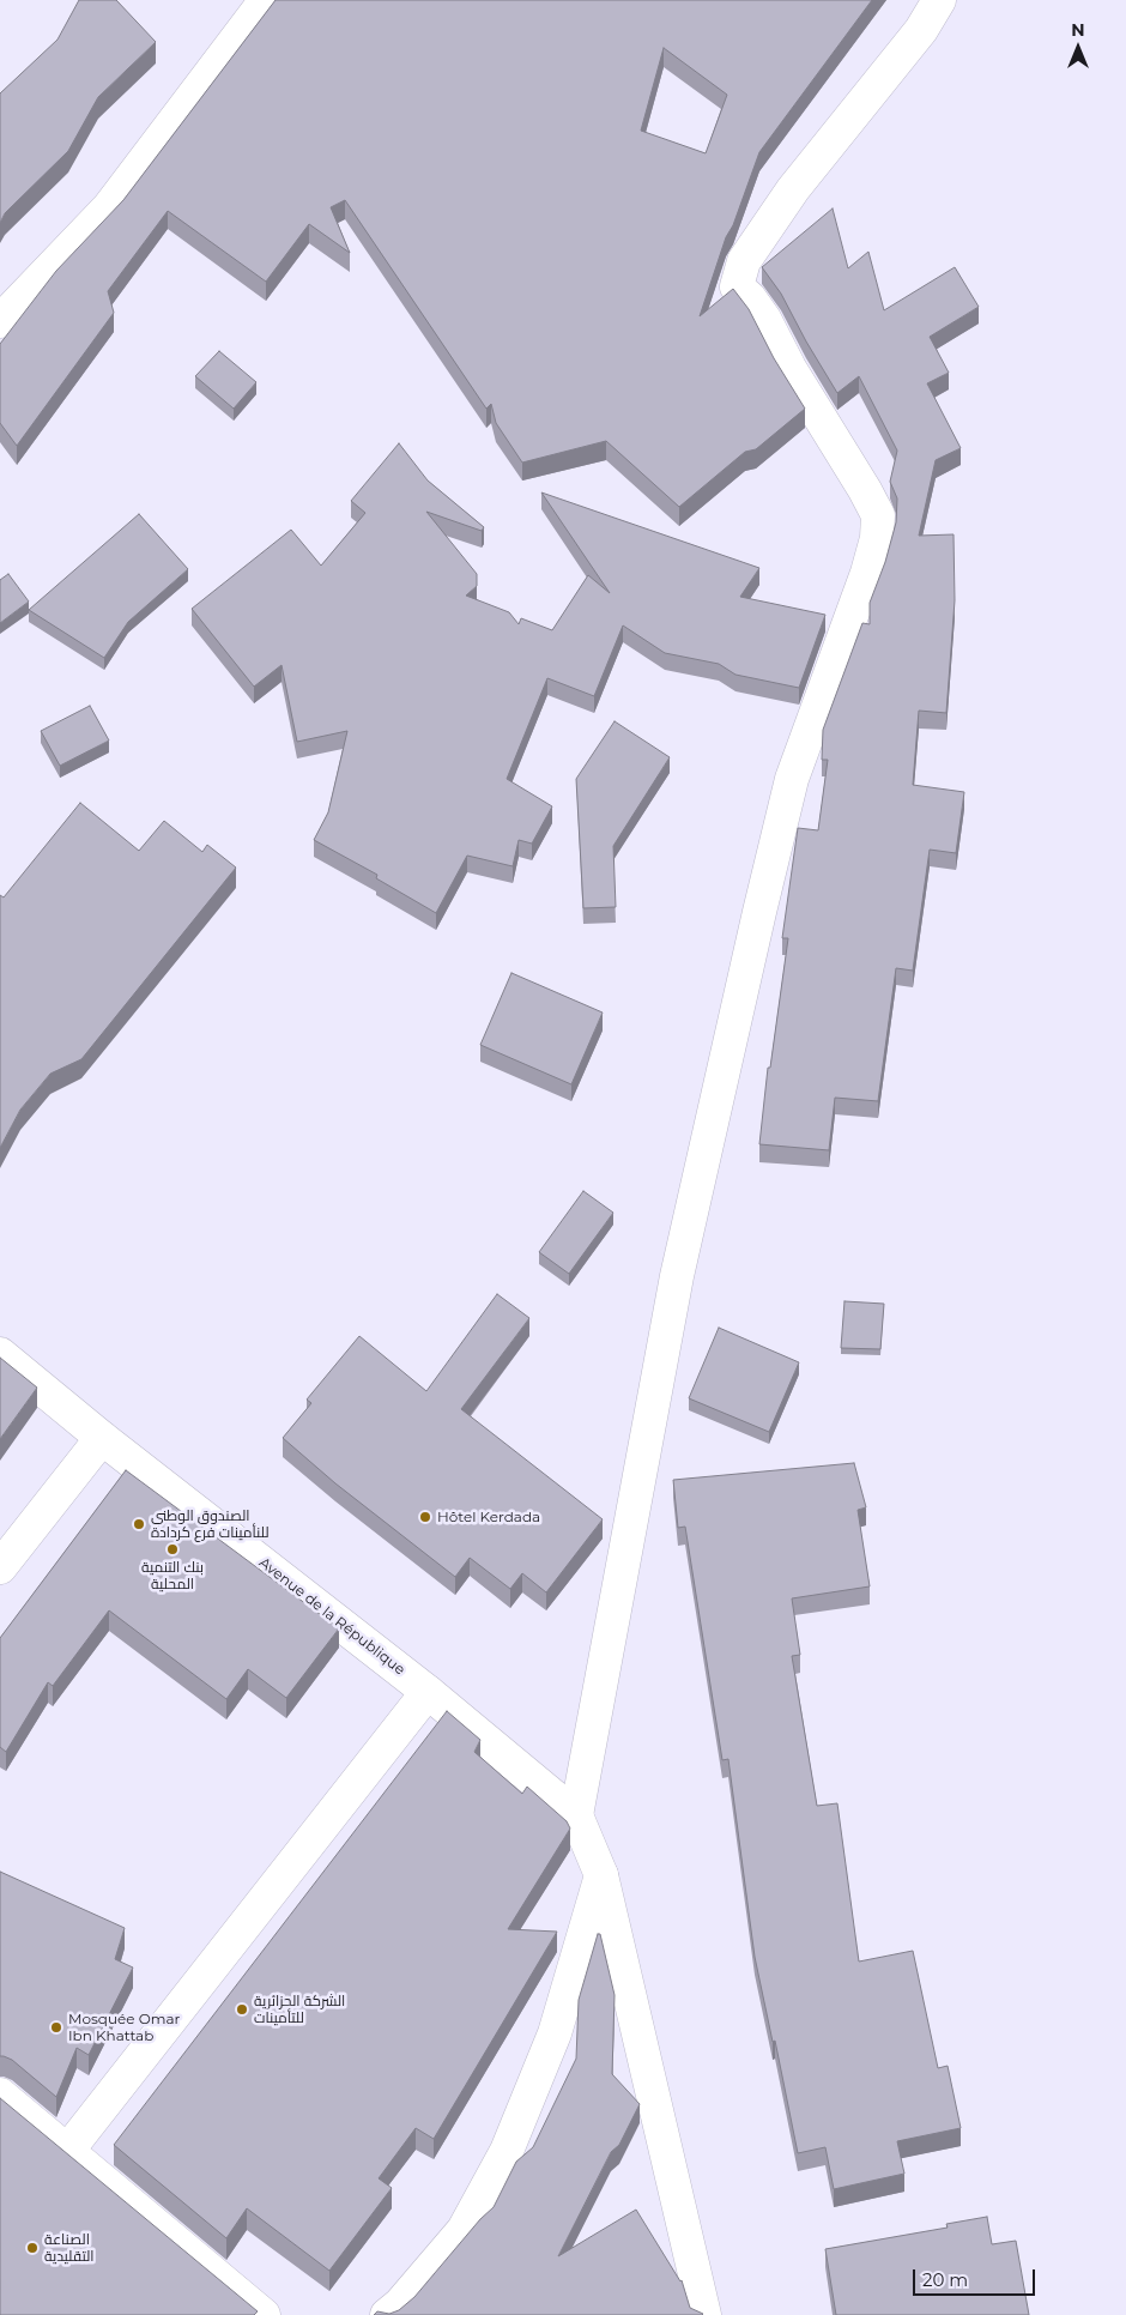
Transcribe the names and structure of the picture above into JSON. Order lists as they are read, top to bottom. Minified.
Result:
{"streets":{"street":["Avenue de la République"]},"places":["Hôtel Kerdada","الصندوق الوطني للنأمينات فرع كردادة","بنك التنمية المحلية","الشركة الجزائرية للتأمينات","Mosquée Omar Ibn Khattab","الصناعة التقليدية"],"scale_bar":"20 m","north":"top"}
